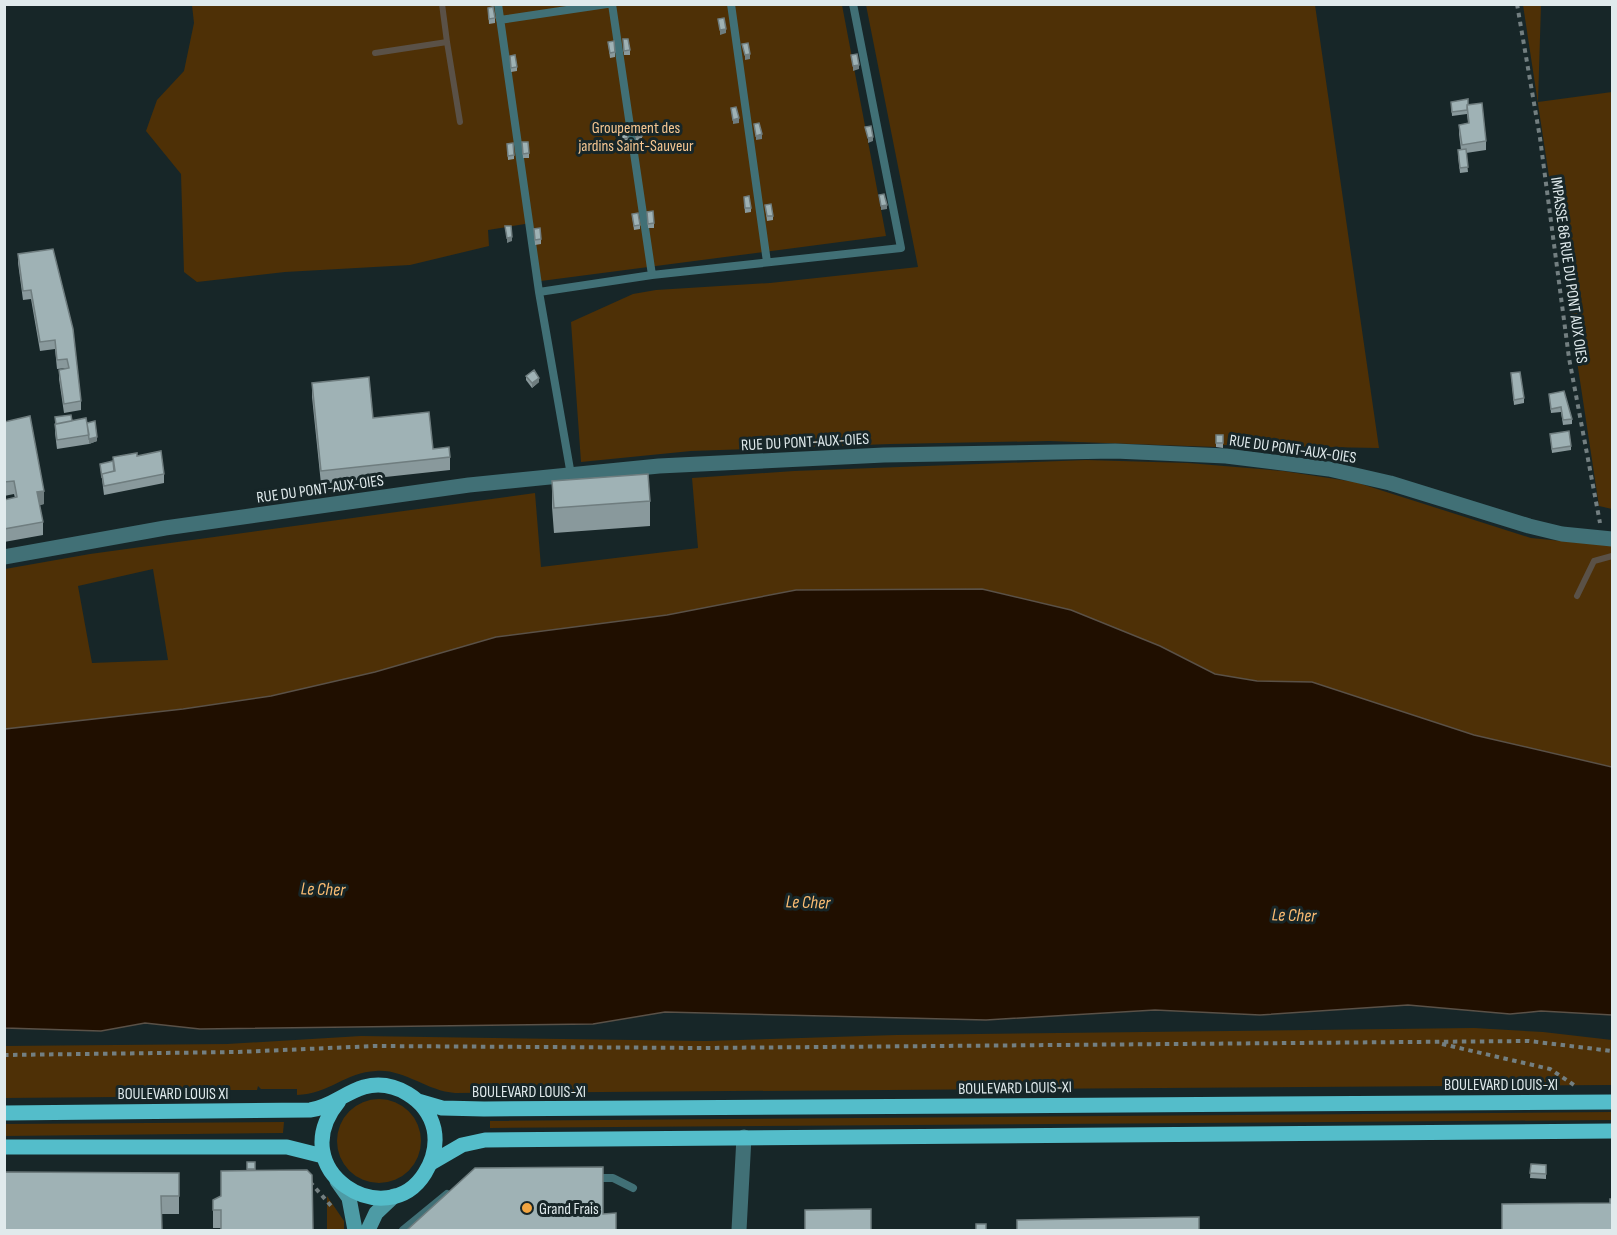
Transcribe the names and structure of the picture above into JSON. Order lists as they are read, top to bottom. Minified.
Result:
{"streets":{"main road":["BOULEVARD LOUIS-XI","BOULEVARD LOUIS XI"],"street":["RUE DU PONT-AUX-OIES"],"path":["IMPASSE 86 RUE DU PONT AUX OIES"]},"crossings":[["IMPASSE 86 RUE DU PONT AUX OIES","RUE DU PONT-AUX-OIES"],["BOULEVARD LOUIS-XI","BOULEVARD LOUIS XI"]],"water":["Le Cher"],"parks":["Groupement des jardins Saint-Sauveur"],"places":["Grand Frais"]}
